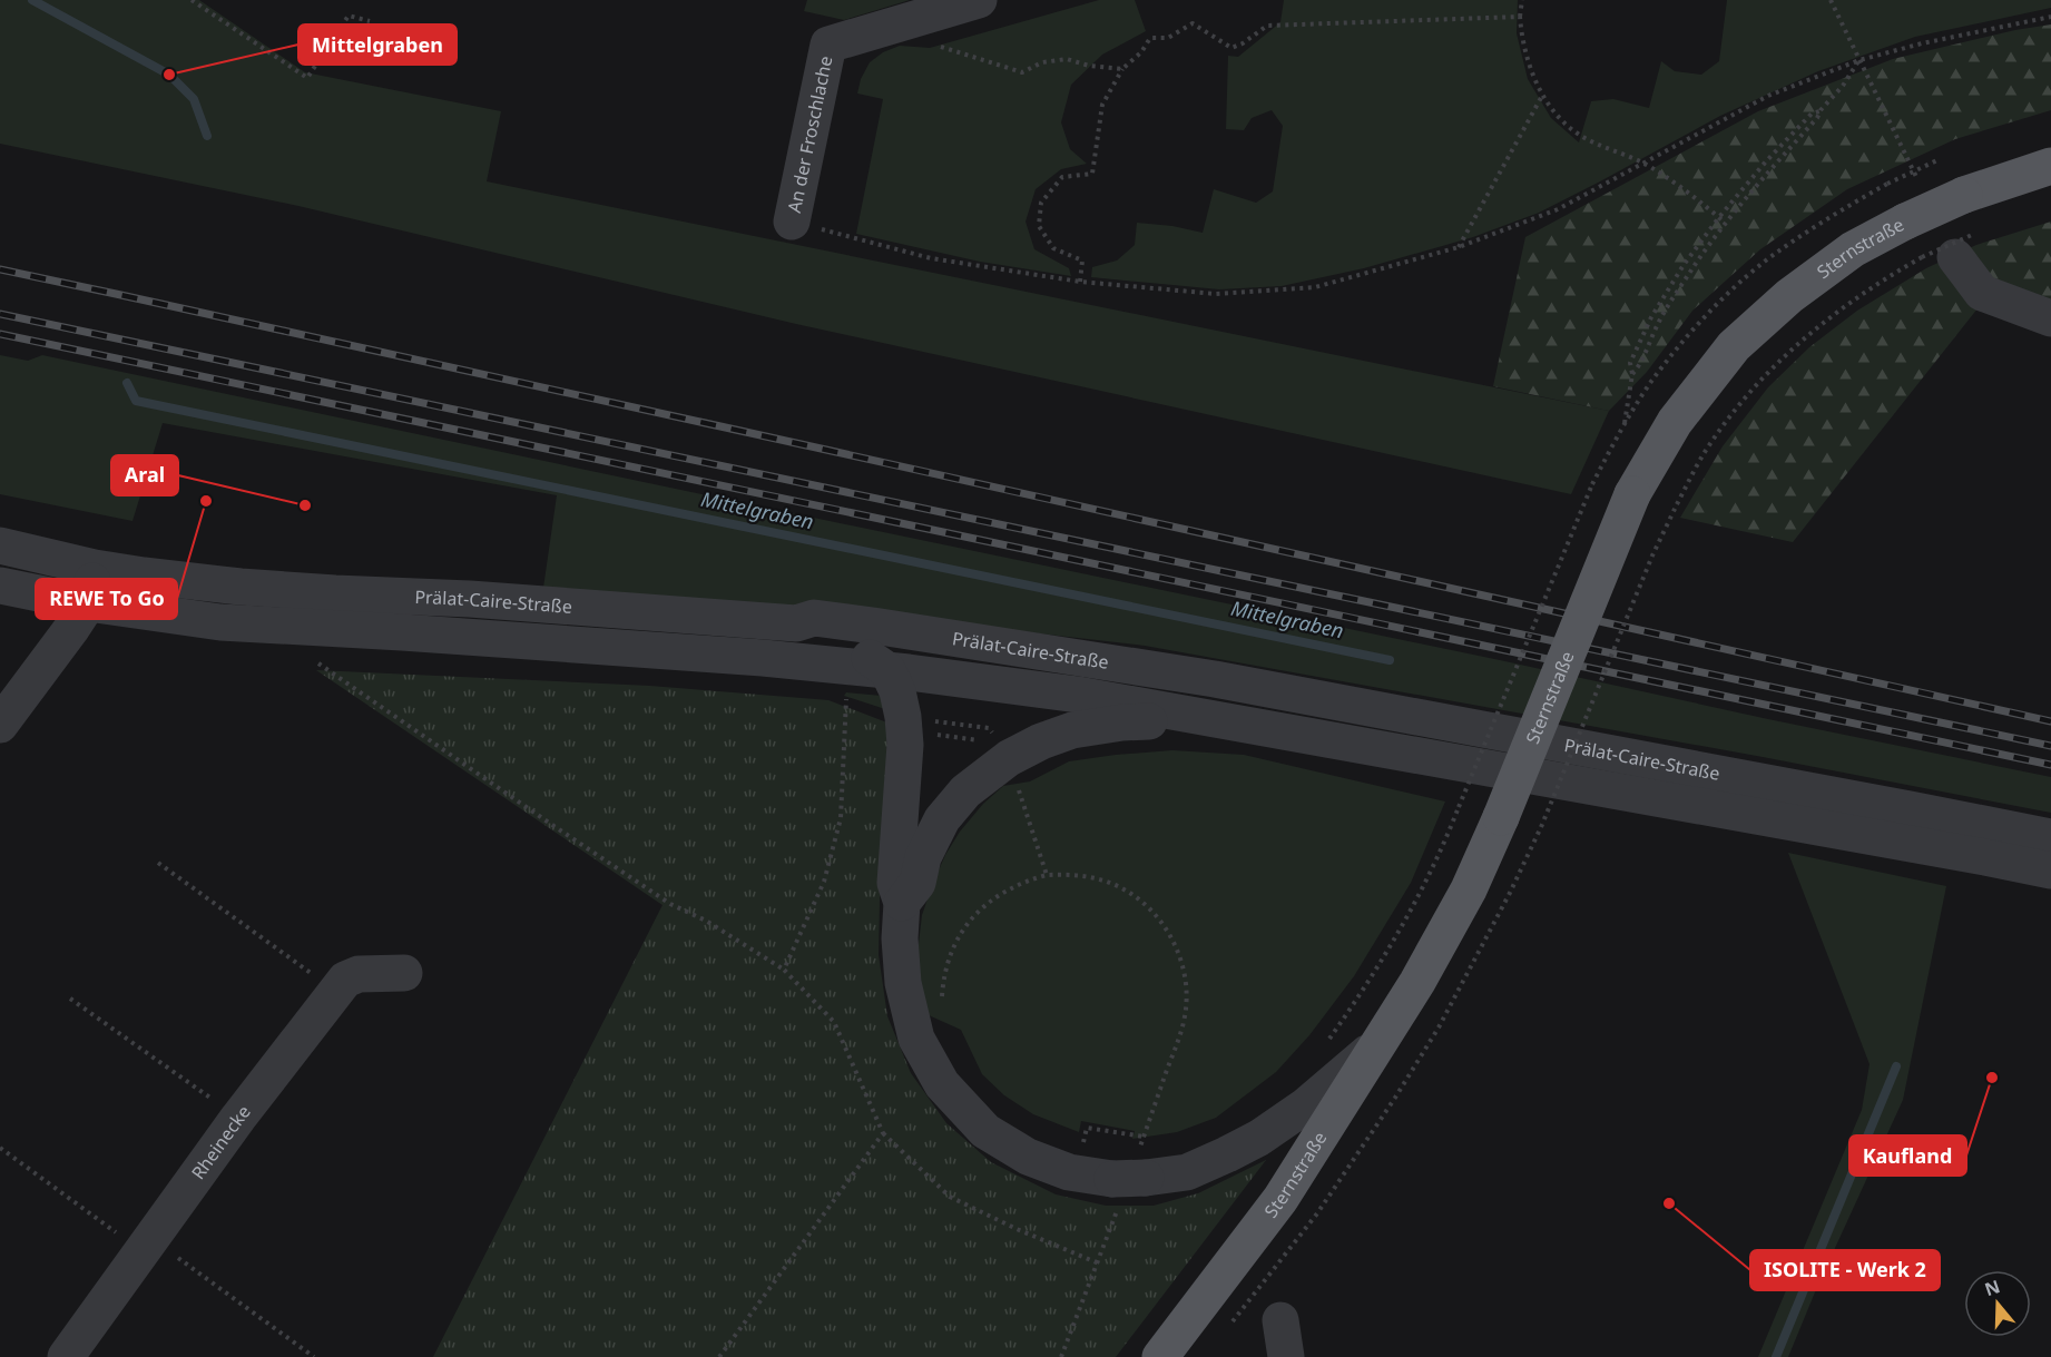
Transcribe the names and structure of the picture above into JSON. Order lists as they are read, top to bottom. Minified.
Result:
{"streets":{"main road":["Sternstraße"],"street":["An der Froschlache","Prälat-Caire-Straße","Rheinecke"]},"water":["Mittelgraben"],"places":["Mittelgraben","REWE To Go","Aral","Kaufland","ISOLITE - Werk 2"],"north":"top"}
